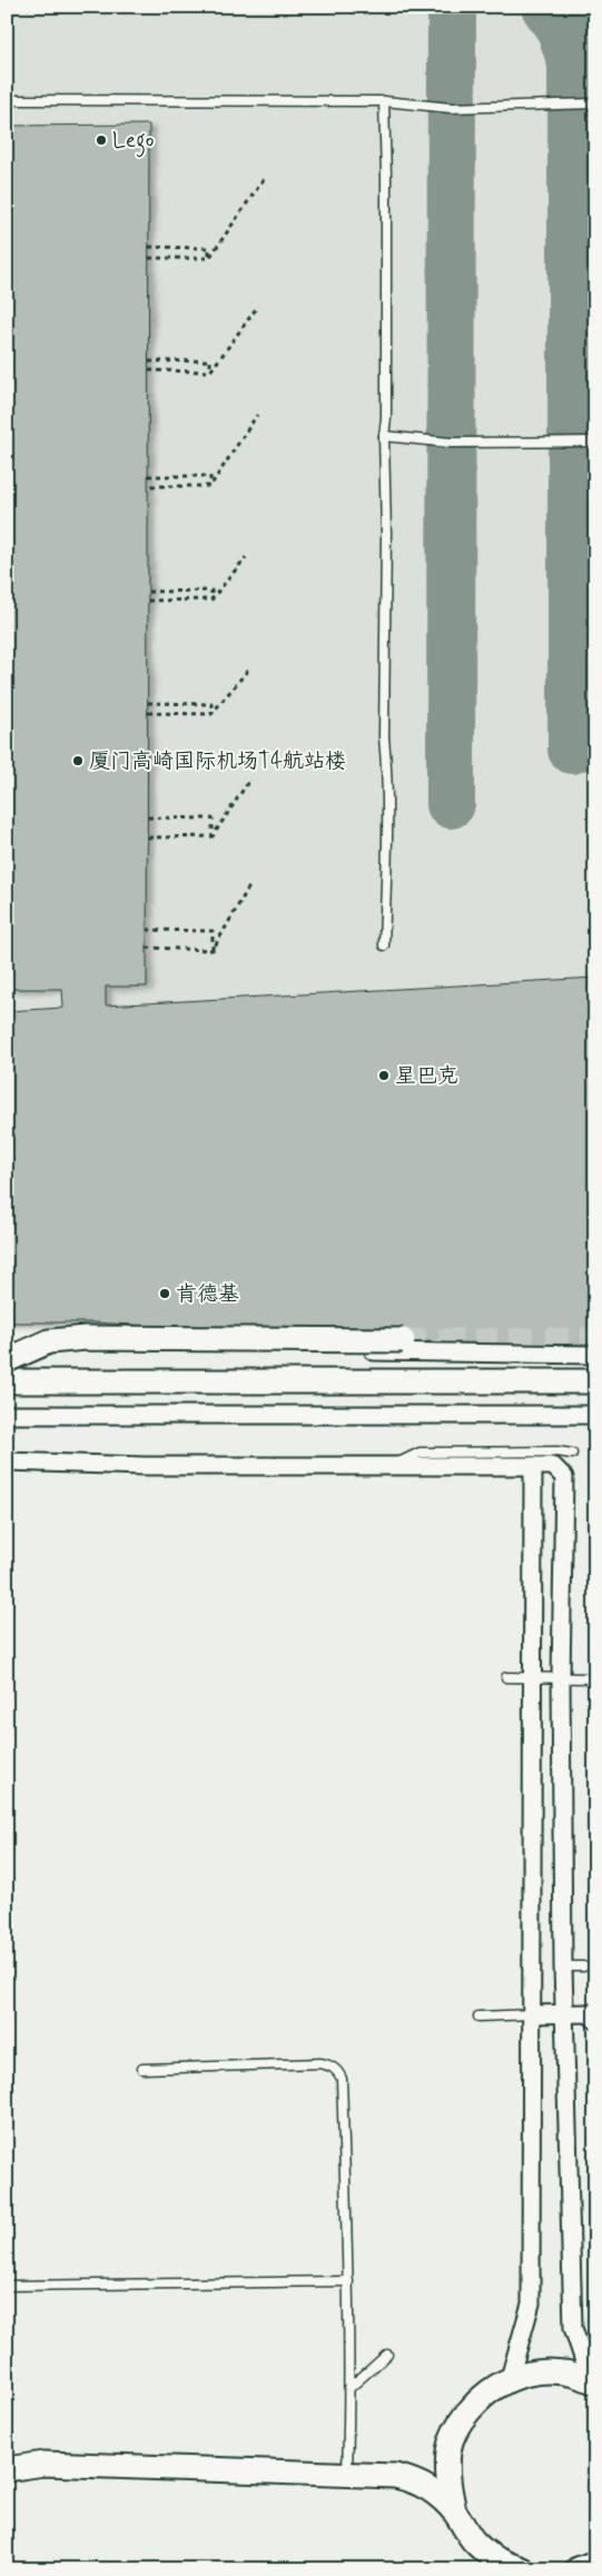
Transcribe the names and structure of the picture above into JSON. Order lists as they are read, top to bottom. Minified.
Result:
{"places":["Lego","厦门高崎国际机场T4航站楼","星巴克","肯德基"]}
